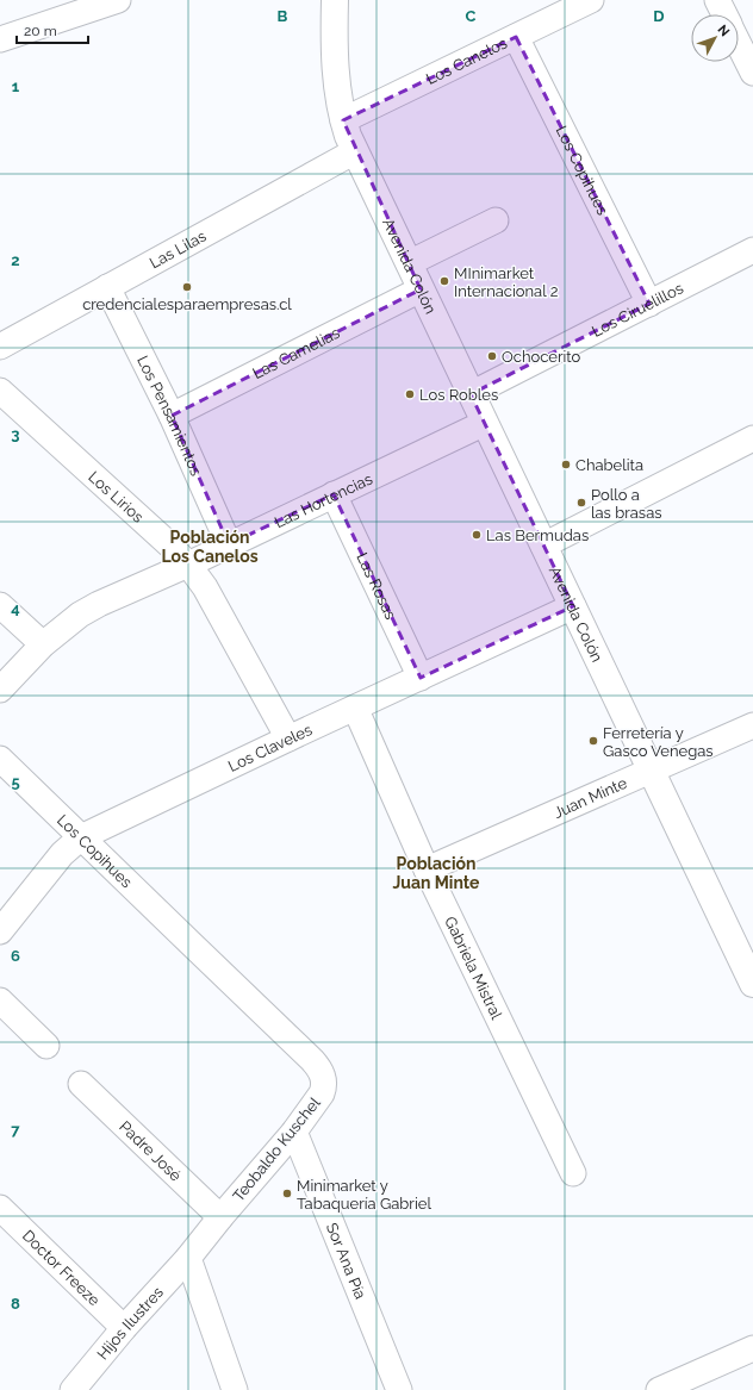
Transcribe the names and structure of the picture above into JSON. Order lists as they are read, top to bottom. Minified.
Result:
{"streets":{"main road":["Avenida Colón"],"street":["Los Canelos","Los Copihues","Las Lilas","Los Ciruelillos","Las Camelias","Los Pensamientos","Los Lirios","Las Hortencias","Las Rosas","Los Claveles","Juan Minte","Gabriela Mistral","Teobaldo Kuschel","Padre José","Sor Ana Pía","Doctor Freeze","Hijos Ilustres"]},"crossings":[["Los Canelos","Los Copihues"],["Los Canelos","Avenida Colón"],["Los Copihues","Los Ciruelillos"],["Los Copihues","Los Claveles"],["Los Copihues","Teobaldo Kuschel"],["Las Lilas","Avenida Colón"],["Las Lilas","Los Pensamientos"],["Avenida Colón","Los Ciruelillos"],["Avenida Colón","Las Camelias"],["Avenida Colón","Las Hortencias"],["Avenida Colón","Los Claveles"],["Avenida Colón","Juan Minte"],["Las Camelias","Los Pensamientos"],["Los Pensamientos","Las Hortencias"],["Los Lirios","Las Hortencias"],["Los Lirios","Los Claveles"],["Las Hortencias","Las Rosas"],["Las Rosas","Los Claveles"],["Los Claveles","Gabriela Mistral"],["Juan Minte","Gabriela Mistral"],["Teobaldo Kuschel","Padre José"],["Teobaldo Kuschel","Sor Ana Pía"],["Teobaldo Kuschel","Hijos Ilustres"],["Doctor Freeze","Hijos Ilustres"]],"districts":["Población Los Canelos","Población Juan Minte"],"places":["MInimarket Internacional 2","credencialesparaempresas.cl","Ochocerito","Los Robles","Chabelita","Pollo a las brasas","Las Bermudas","Ferretería y Gasco Venegas","Minimarket y Tabaquería Gabriel"],"scale_bar":"20 m","north":"top right","grid":{"columns":["B","C","D"],"rows":["1","2","3","4","5","6","7","8"]}}
